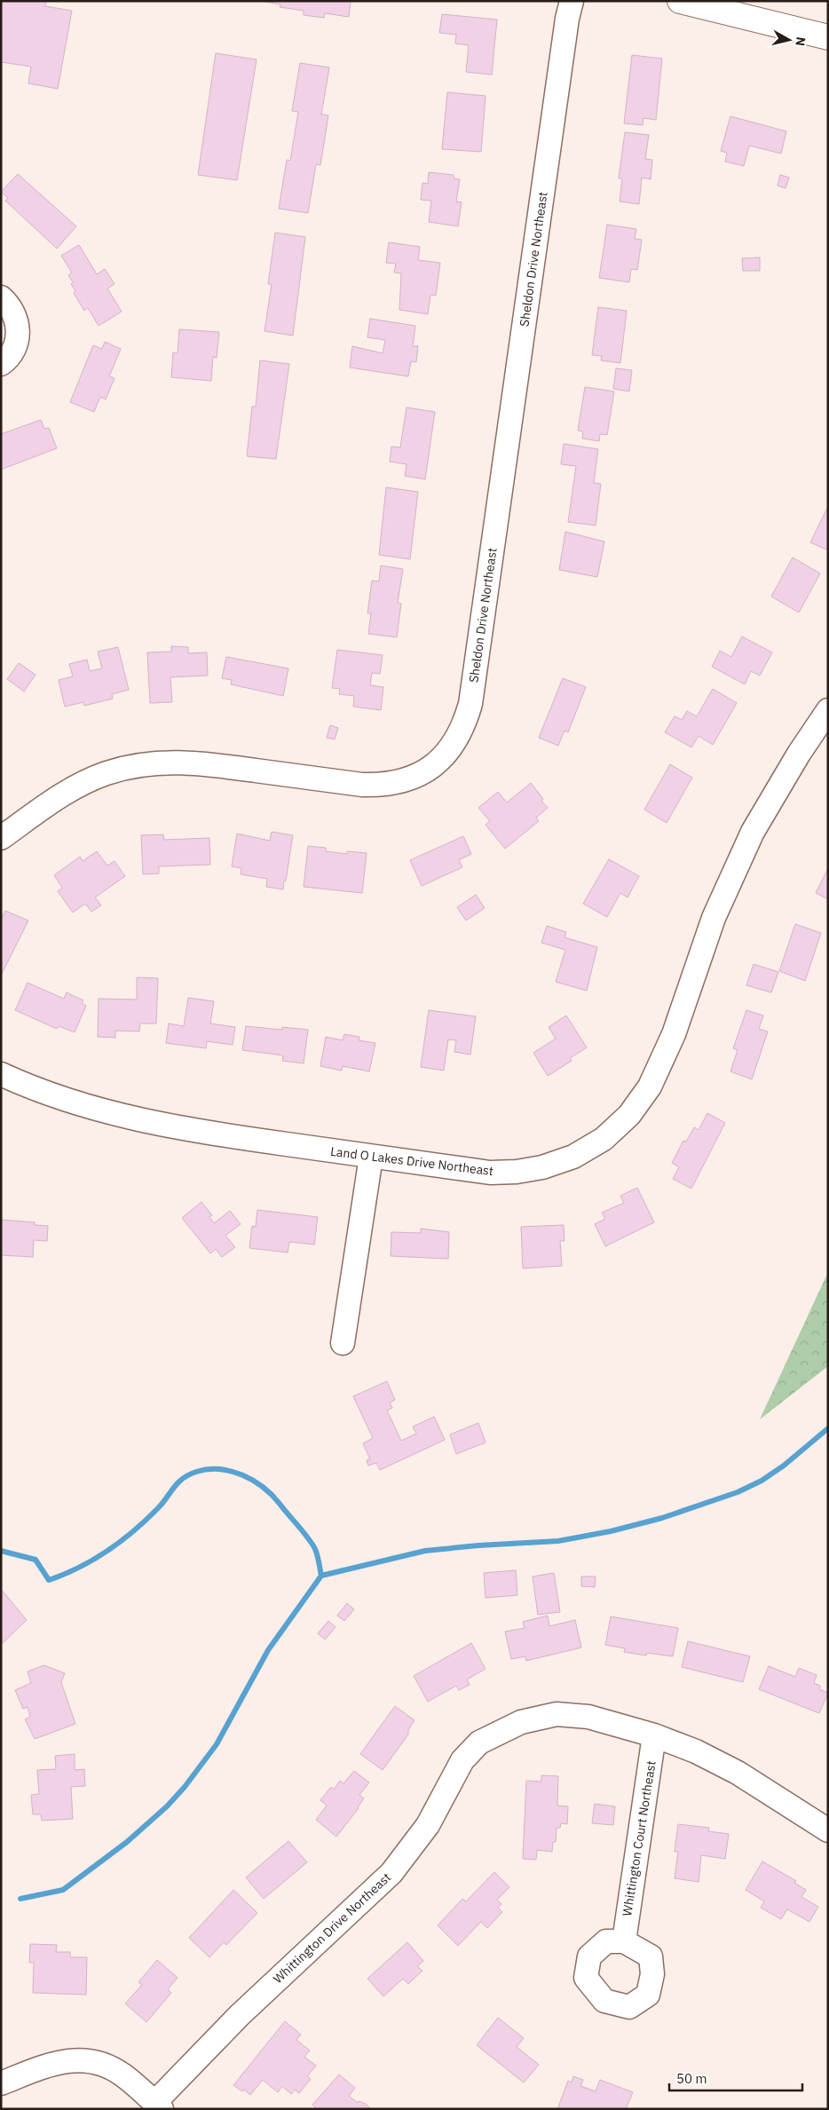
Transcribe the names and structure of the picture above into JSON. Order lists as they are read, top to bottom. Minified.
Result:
{"streets":{"street":["Sheldon Drive Northeast","Land O Lakes Drive Northeast","Whittington Court Northeast","Whittington Drive Northeast"]},"crossings":[["Whittington Court Northeast","Whittington Drive Northeast"]],"scale_bar":"50 m","north":"right"}
